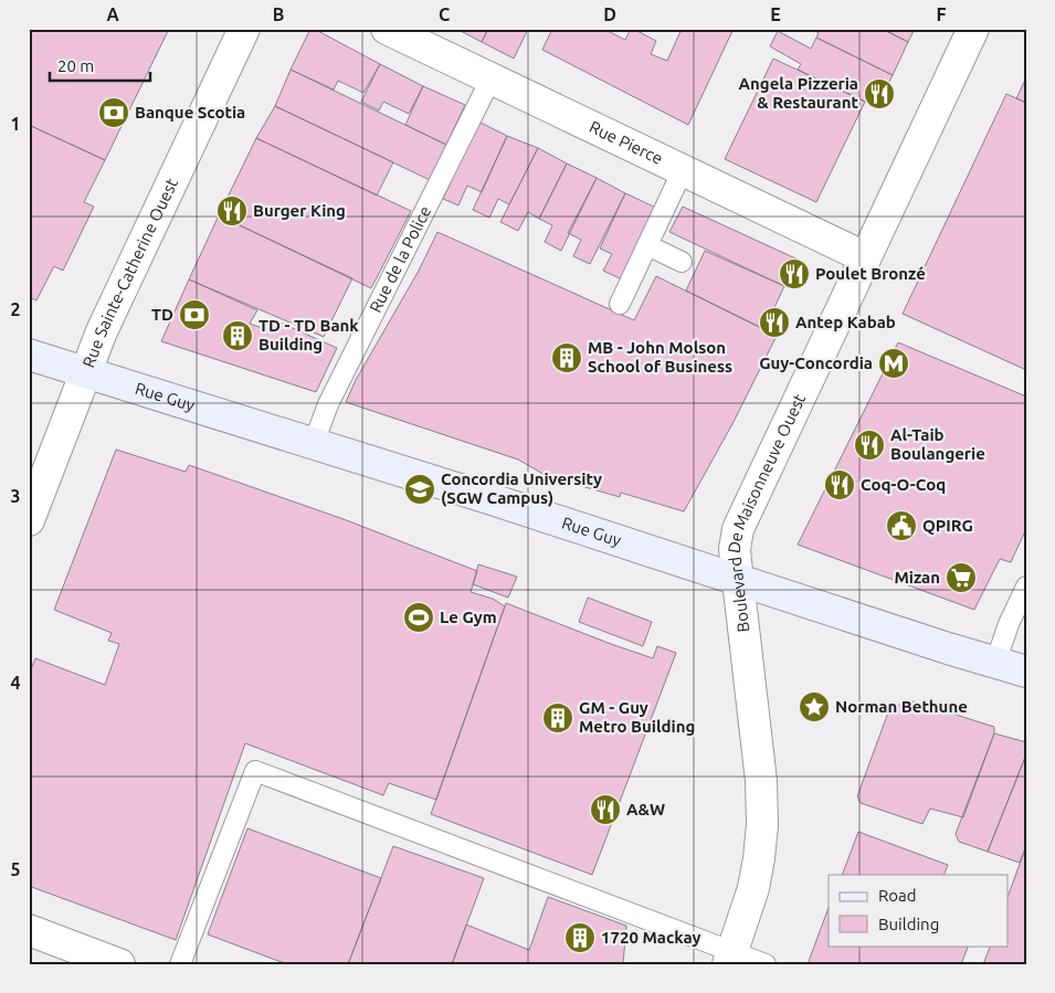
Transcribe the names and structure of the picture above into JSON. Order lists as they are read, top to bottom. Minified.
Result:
{"streets":{"main road":["Rue Guy"],"street":["Rue Pierce","Rue Sainte-Catherine Ouest","Boulevard De Maisonneuve Ouest"],"lane":["Rue de la Police"]},"crossings":[["Rue Pierce","Rue de la Police"],["Rue Pierce","Boulevard De Maisonneuve Ouest"],["Rue de la Police","Rue Guy"],["Rue Sainte-Catherine Ouest","Rue Guy"],["Rue Guy","Boulevard De Maisonneuve Ouest"]],"places":{"restaurant":["Angela Pizzeria & Restaurant","Burger King","Poulet Bronzé","Antep Kabab","Al-Taib Boulangerie","Coq-O-Coq","A&W"],"bank":["Banque Scotia","TD"],"building":["TD - TD Bank Building","MB - John Molson School of Business","GM - Guy Metro Building","1720 Mackay"],"metro station":["Guy-Concordia"],"school or university":["Concordia University (SGW Campus)"],"public building":["QPIRG"],"supermarket":["Mizan"],"sports":["Le Gym"],"place":["Norman Bethune"]},"legend":["Road","Building"],"scale_bar":"20 m","grid":{"columns":["A","B","C","D","E","F"],"rows":["1","2","3","4","5"]}}
